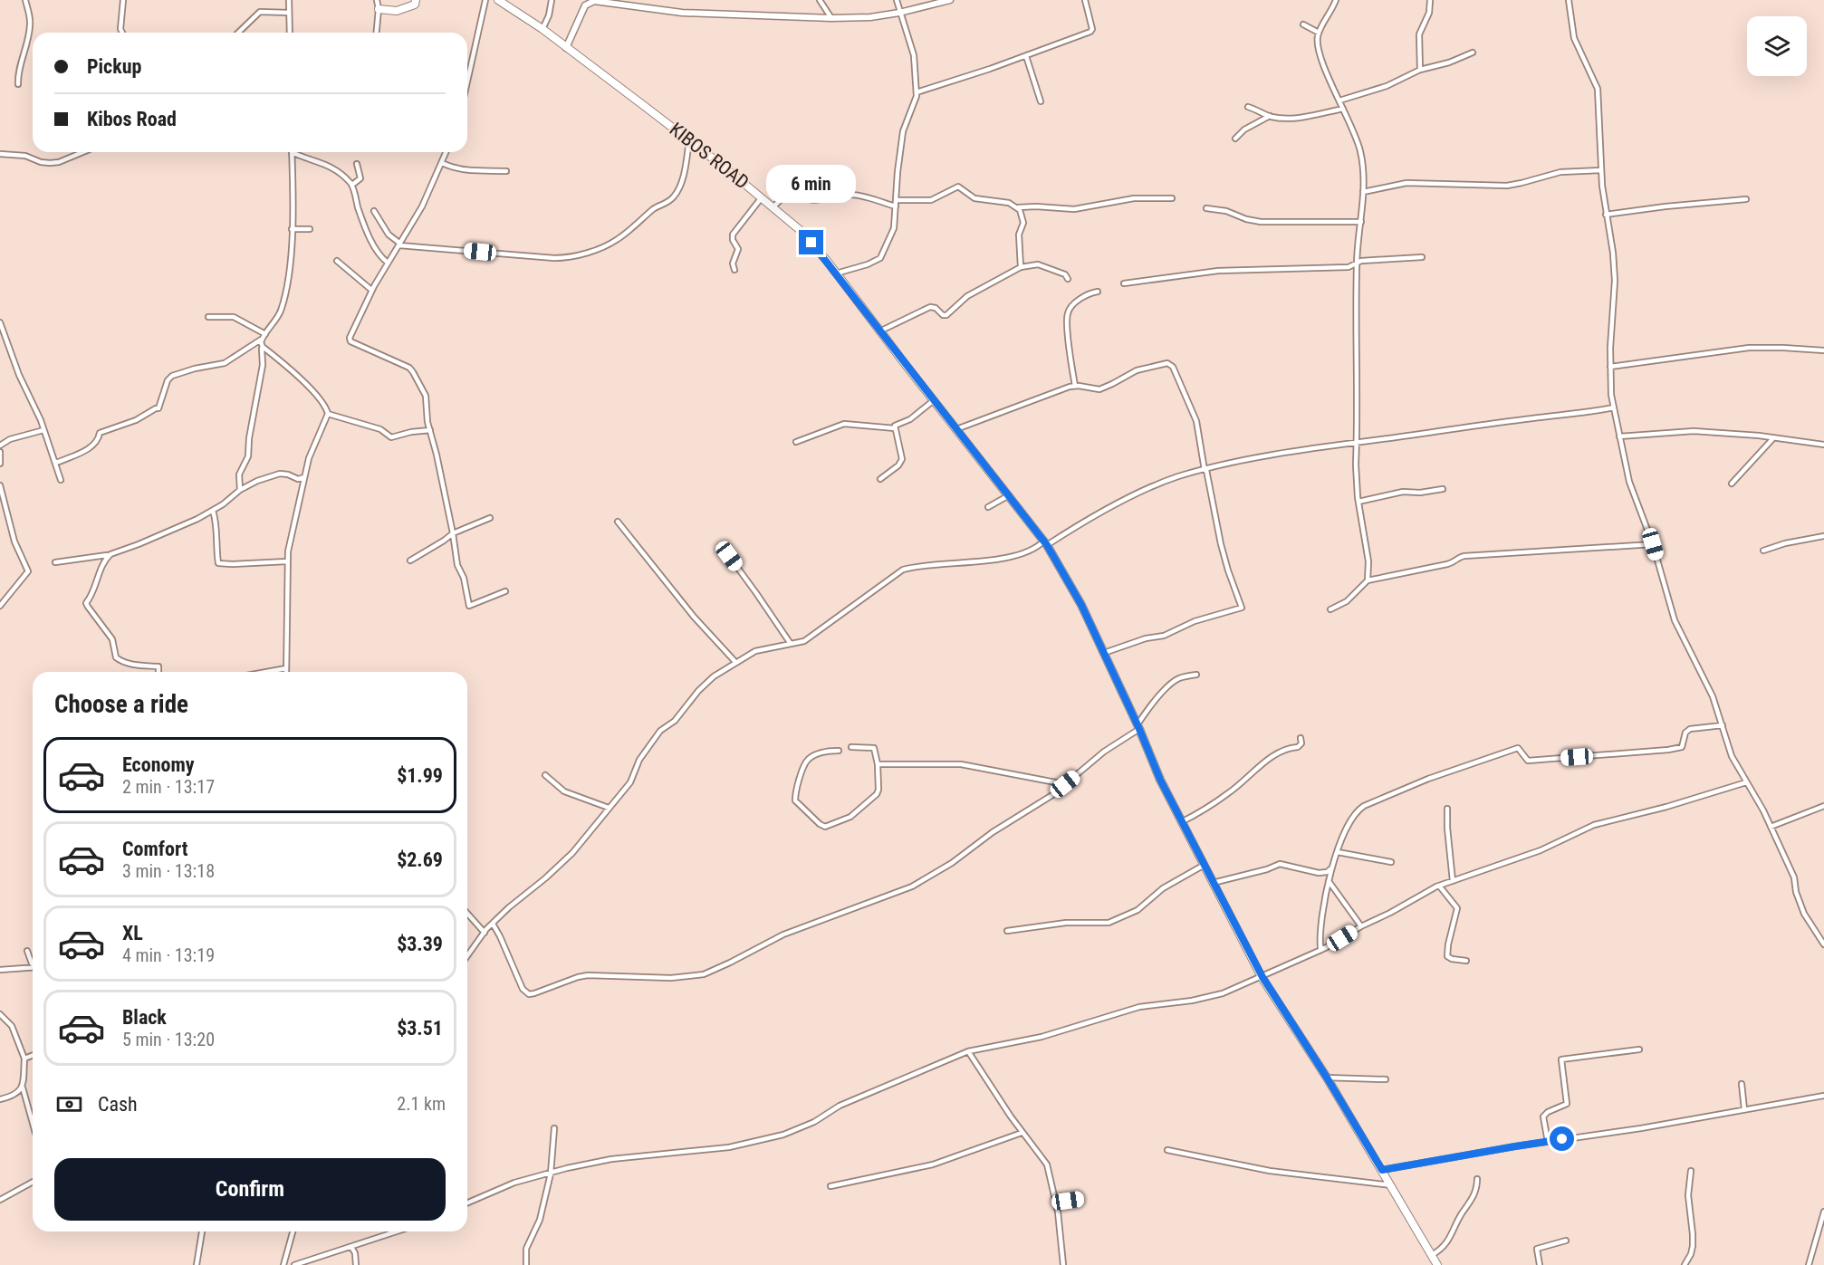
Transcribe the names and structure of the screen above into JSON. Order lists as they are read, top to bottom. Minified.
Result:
{"streets":{"main road":["KIBOS ROAD"]},"page":{"banner":["Pickup","Kibos Road"],"bubble":"6 min","heading":"Choose a ride","list":[{"name":"Economy","note":"2 min · 13:17","value":"$1.99"},{"name":"Comfort","note":"3 min · 13:18","value":"$2.69"},{"name":"XL","note":"4 min · 13:19","value":"$3.39"},{"name":"Black","note":"5 min · 13:20","value":"$3.51"}],"pay":["Cash","2.1 km"],"buttons":"Confirm"}}
